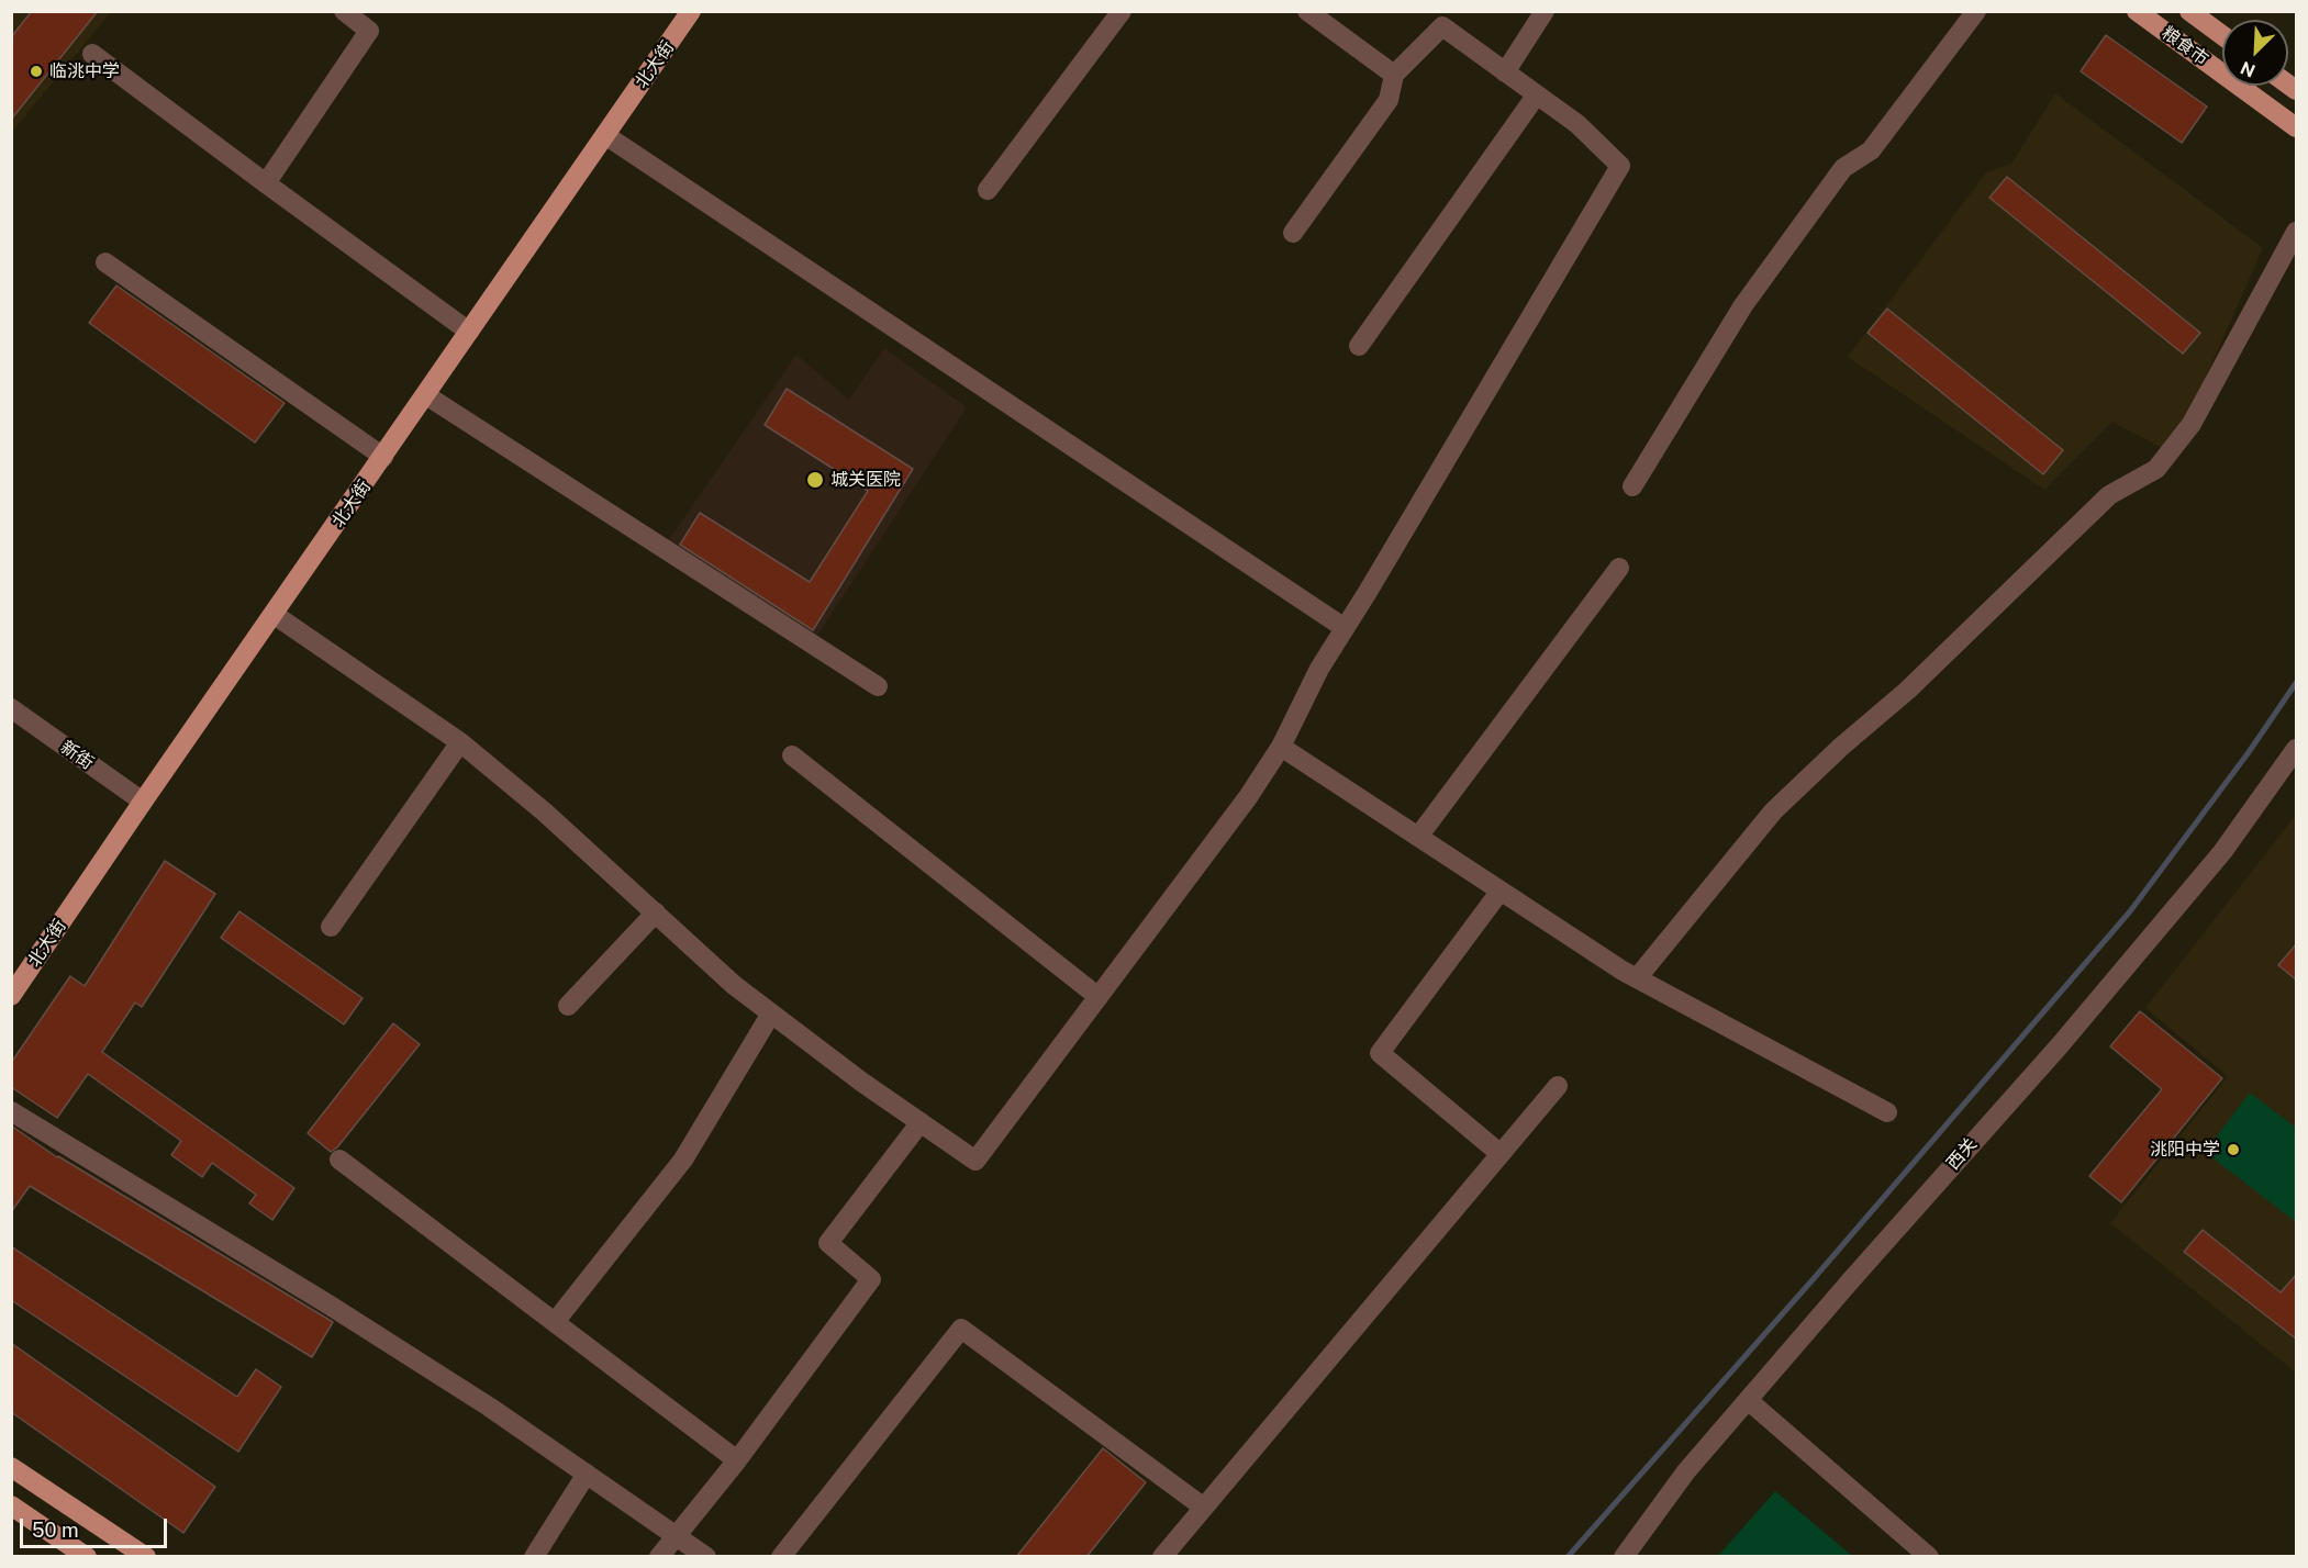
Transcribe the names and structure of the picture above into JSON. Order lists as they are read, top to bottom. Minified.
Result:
{"streets":{"main road":["粮食市","北大街"],"street":["新街","西关"]},"crossings":[["北大街","新街"]],"places":["临洮中学","城关医院","洮阳中学"],"scale_bar":"50 m","north":"bottom left"}
